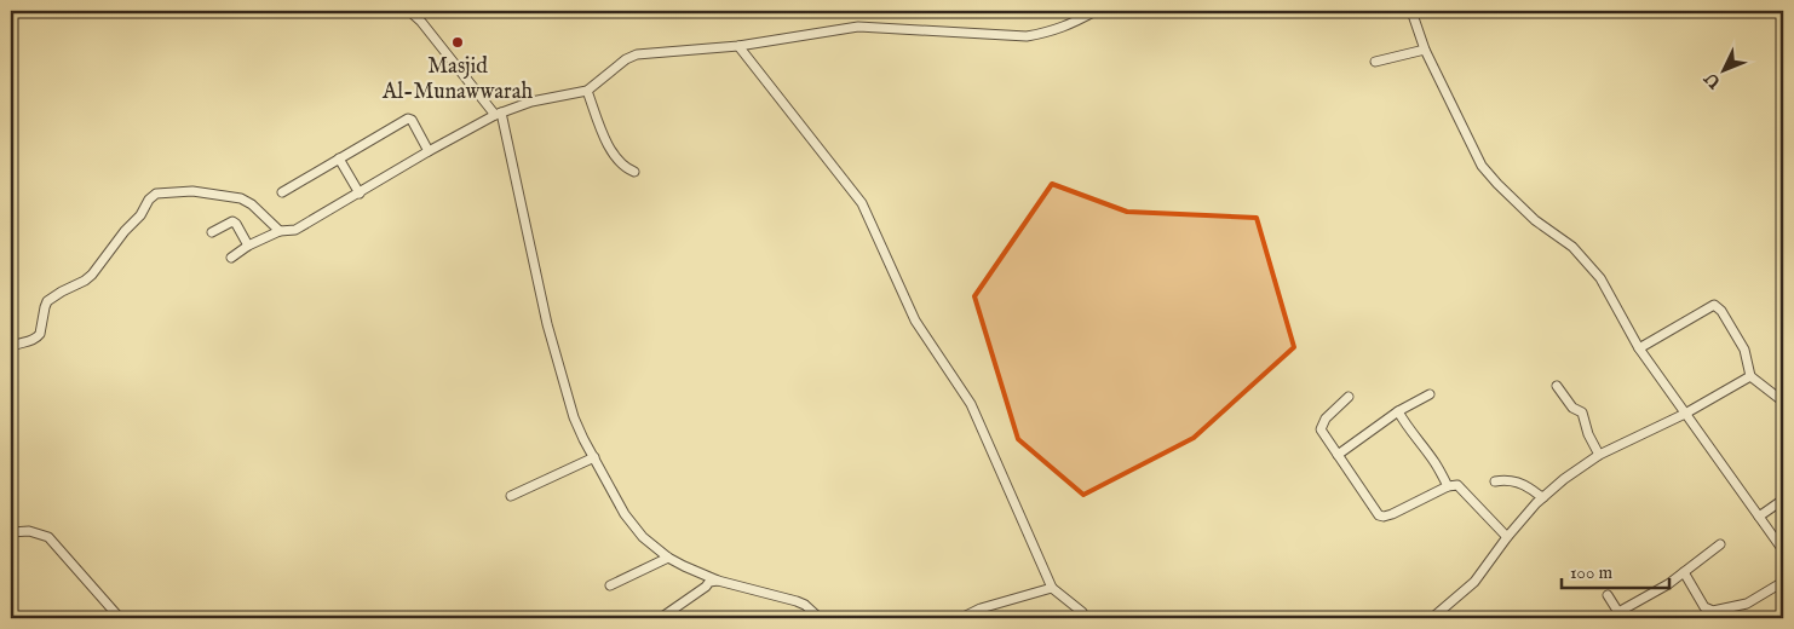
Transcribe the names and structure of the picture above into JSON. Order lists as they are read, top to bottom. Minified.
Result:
{"places":["Masjid Al-Munawwarah"],"scale_bar":"100 m","north":"bottom left"}
